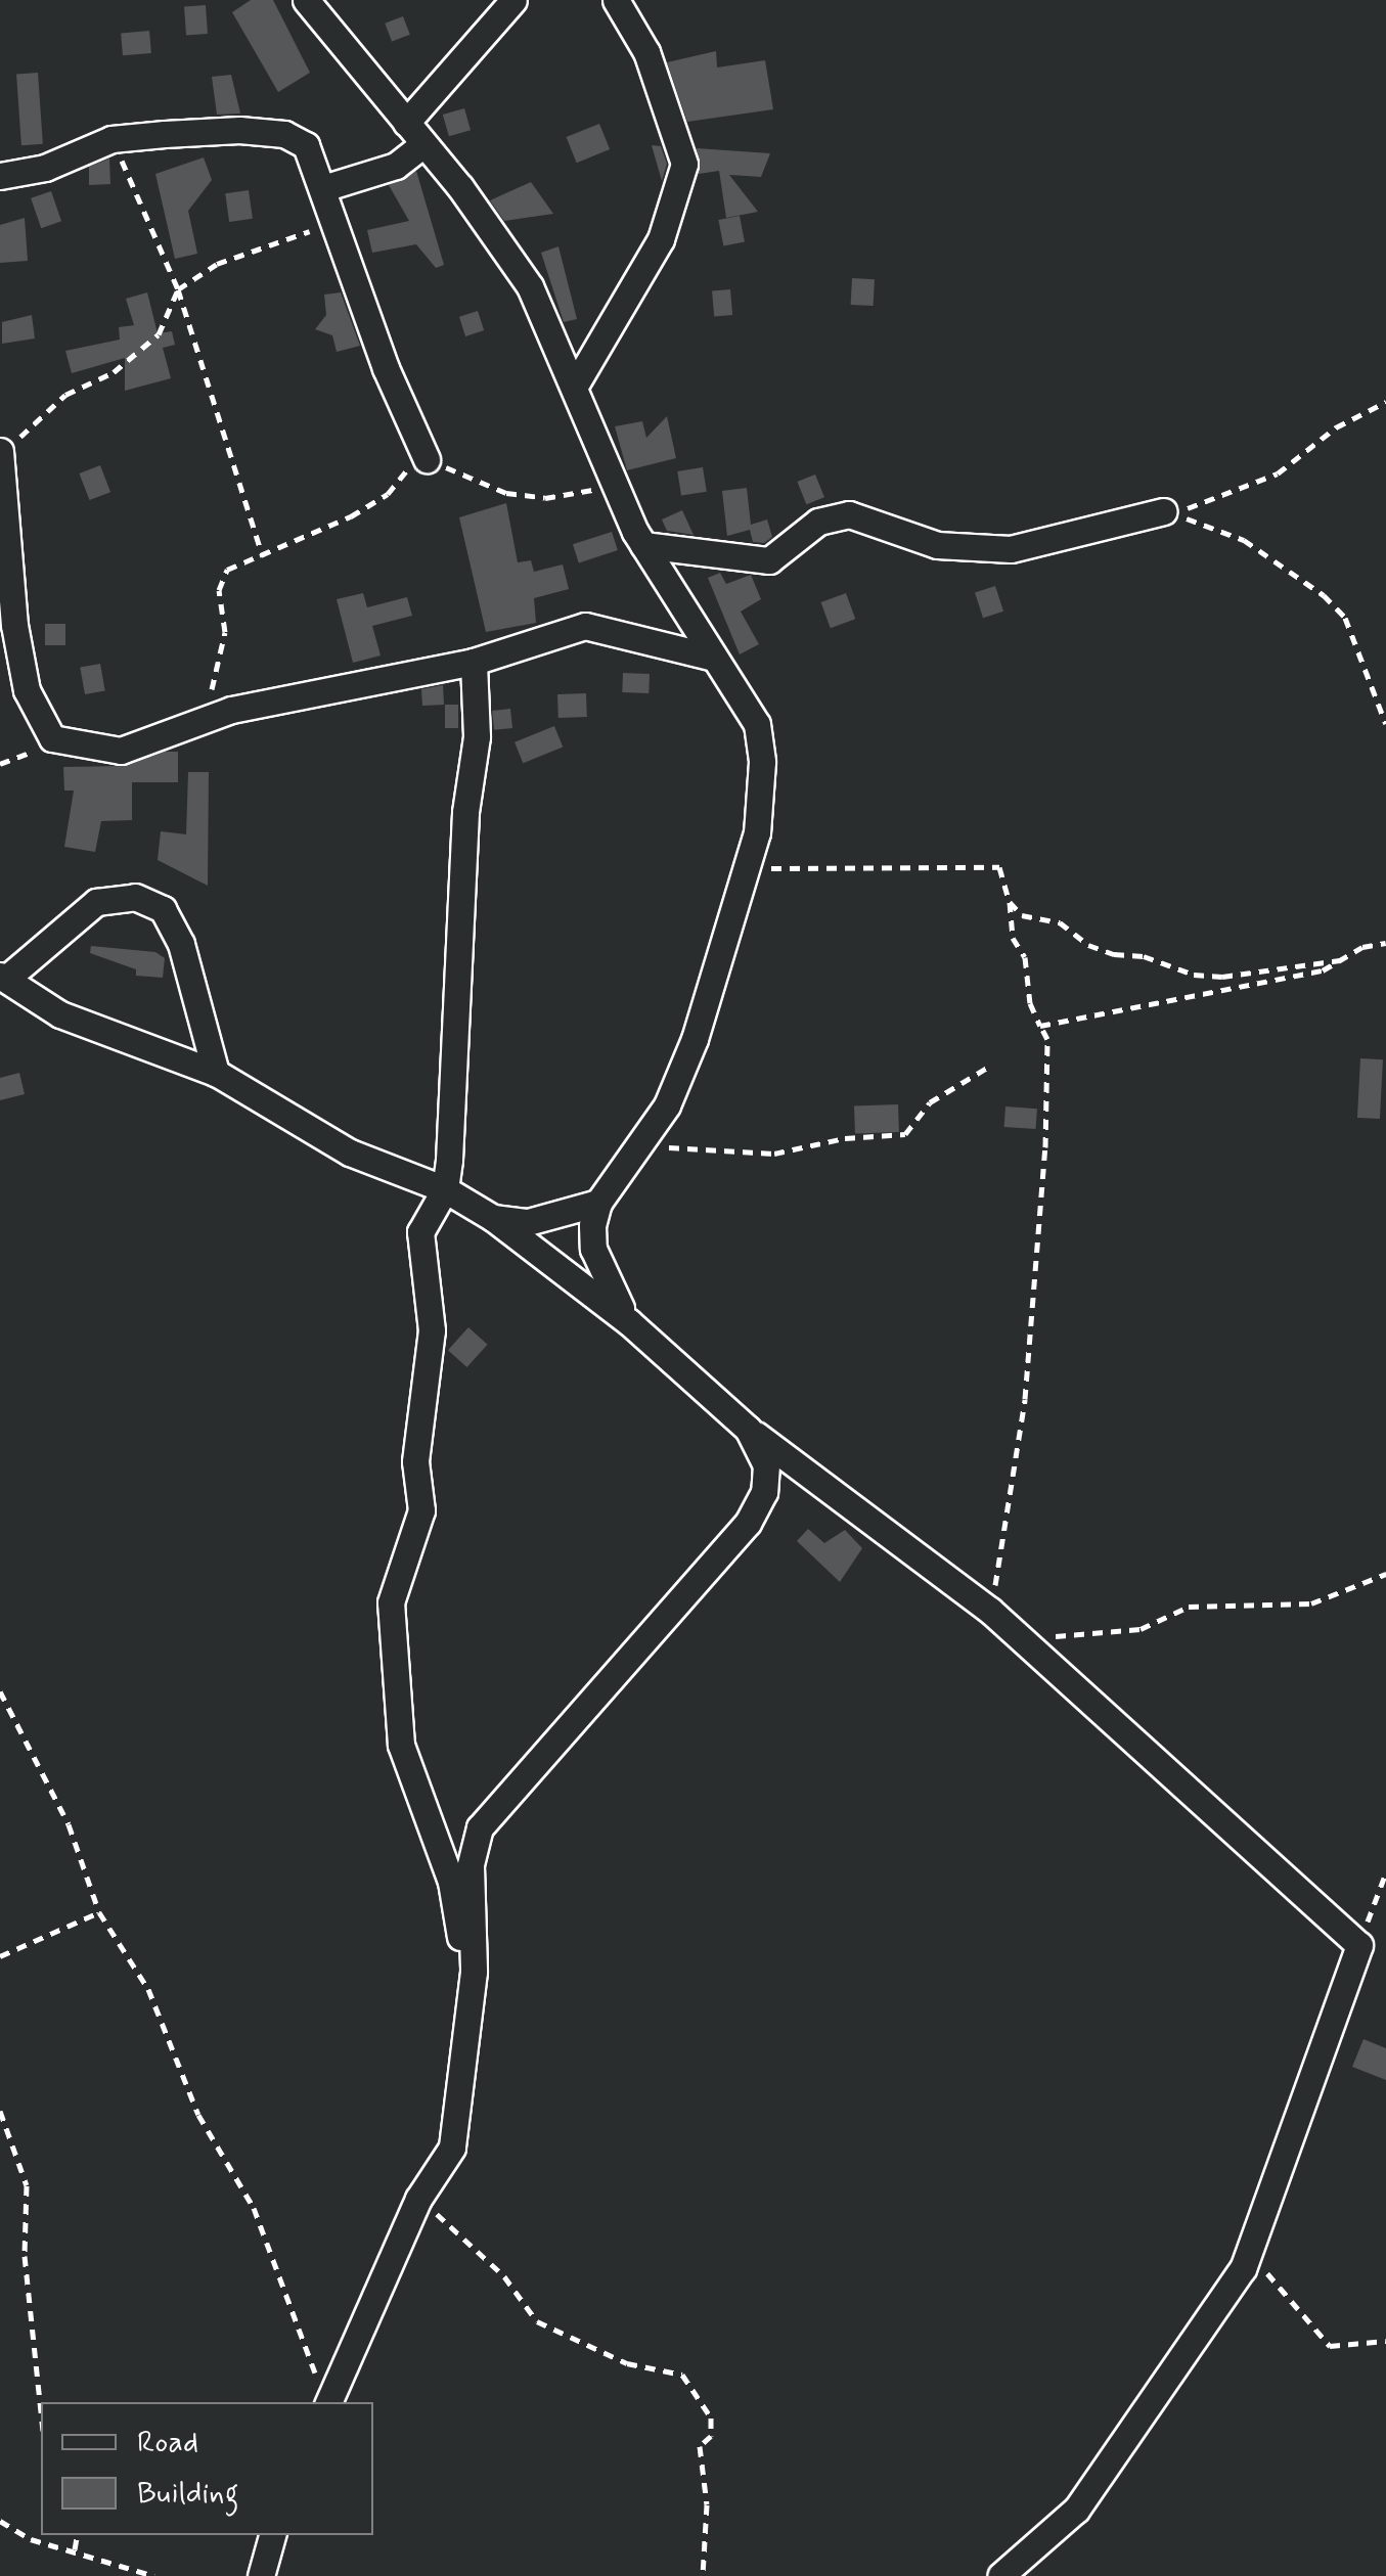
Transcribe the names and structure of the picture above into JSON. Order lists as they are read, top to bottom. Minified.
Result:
{"legend":["Road","Building"]}
